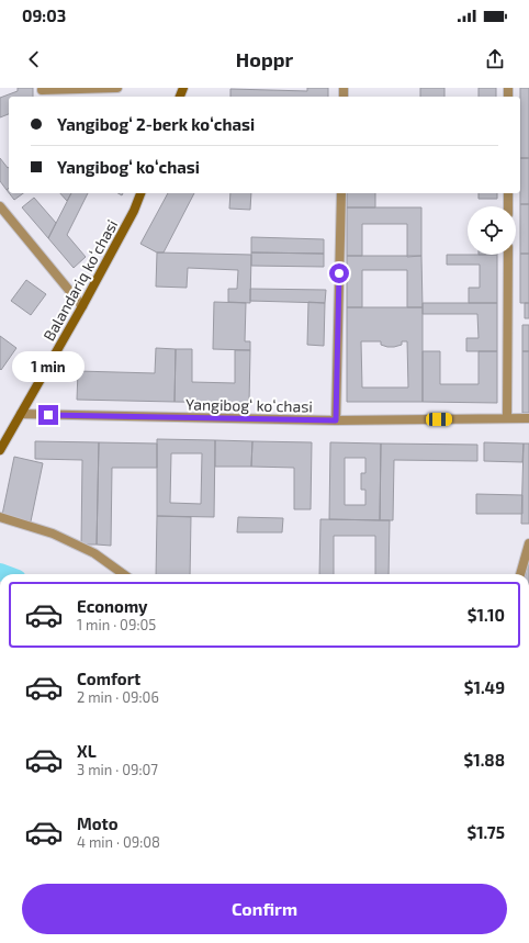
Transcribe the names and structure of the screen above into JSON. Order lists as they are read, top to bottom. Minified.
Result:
{"streets":{"street":["Balandariq koʻchasi","Yangibogʻ koʻchasi"]},"crossings":[["Balandariq koʻchasi","Yangibogʻ koʻchasi"]],"page":{"status":"09:03","header":"Hoppr","banner":["Yangibogʻ 2-berk koʻchasi","Yangibogʻ koʻchasi"],"bubble":"1 min","list":[{"name":"Economy","note":"1 min · 09:05","value":"$1.10"},{"name":"Comfort","note":"2 min · 09:06","value":"$1.49"},{"name":"XL","note":"3 min · 09:07","value":"$1.88"},{"name":"Moto","note":"4 min · 09:08","value":"$1.75"}],"buttons":"Confirm"}}
